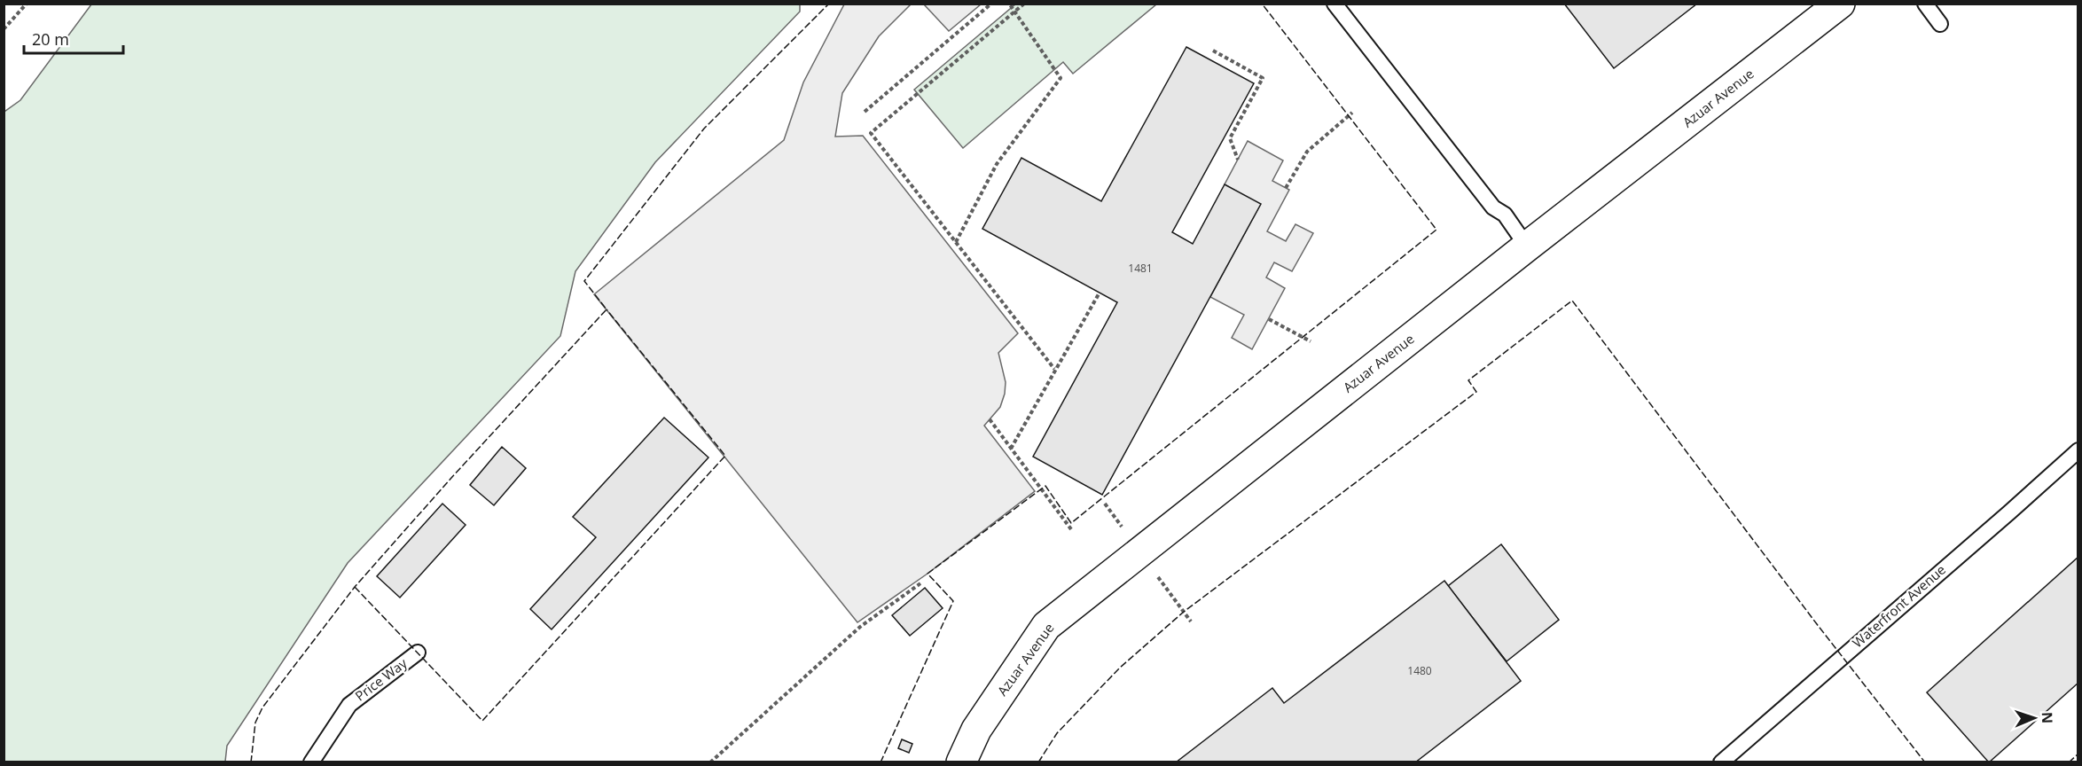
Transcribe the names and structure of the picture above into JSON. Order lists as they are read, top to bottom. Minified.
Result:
{"streets":{"street":["Azuar Avenue"],"lane":["Waterfront Avenue","Price Way"]},"house_numbers":["1481","1480"],"scale_bar":"20 m","north":"right"}
